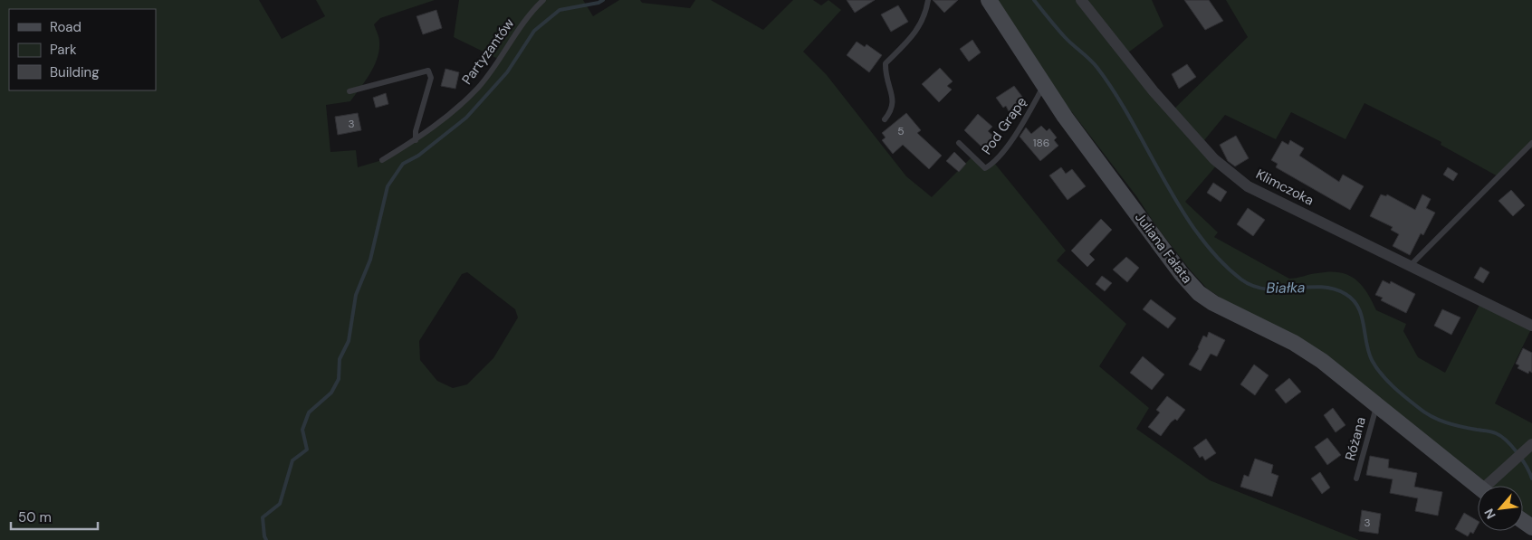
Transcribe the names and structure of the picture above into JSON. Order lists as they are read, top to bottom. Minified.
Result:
{"streets":{"street":["Klimczoka","Juliana Fałata"],"lane":["Partyzantów","Pod Grapę","Różana"]},"crossings":[["Pod Grapę","Juliana Fałata"],["Juliana Fałata","Różana"]],"water":["Białka"],"house_numbers":["3","5","186","3"],"legend":["Road","Park","Building"],"scale_bar":"50 m","north":"bottom left"}
